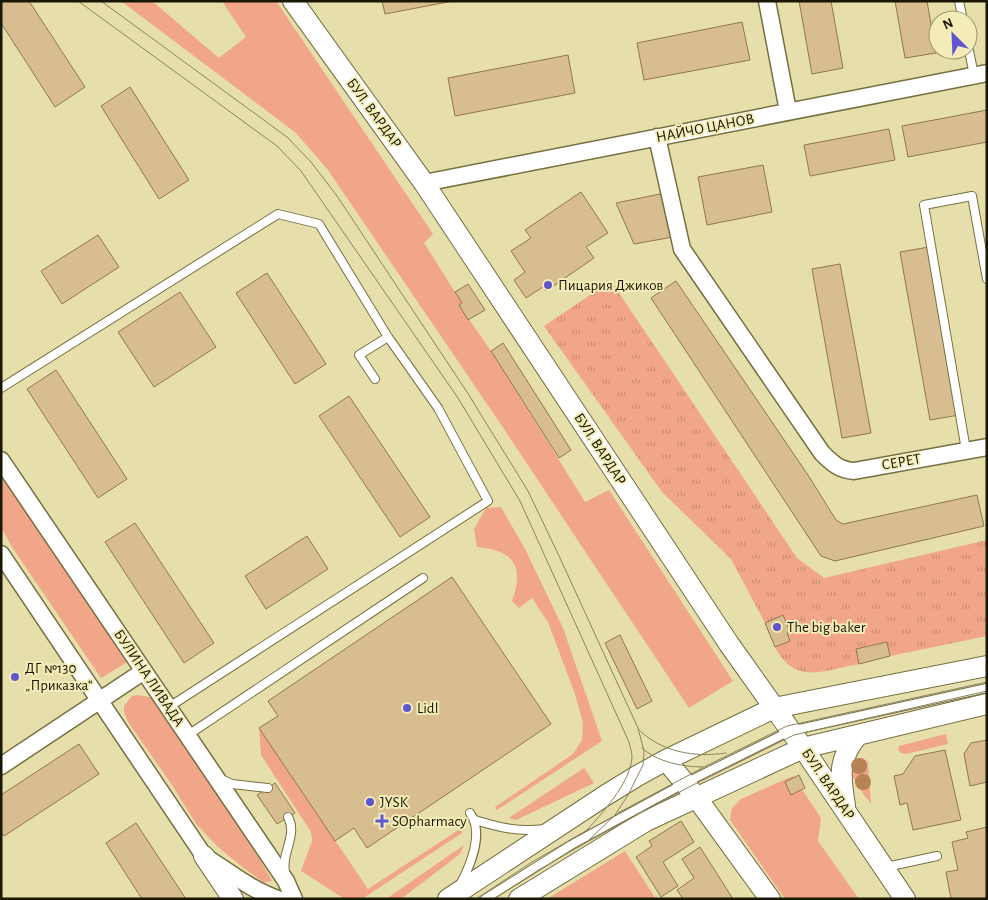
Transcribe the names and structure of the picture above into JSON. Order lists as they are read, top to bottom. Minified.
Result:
{"streets":{"street":["БУЛ. ВАРДАР","НАЙЧО ЦАНОВ","СЕРЕТ","БУЛИНА ЛИВАДА"]},"crossings":[["БУЛ. ВАРДАР","НАЙЧО ЦАНОВ"],["НАЙЧО ЦАНОВ","СЕРЕТ"]],"places":{"other":["Пицария Джиков","The big baker","ДГ №130 „Приказка“","Lidl","JYSK"],"health":["SOpharmacy"]},"north":"top left"}
